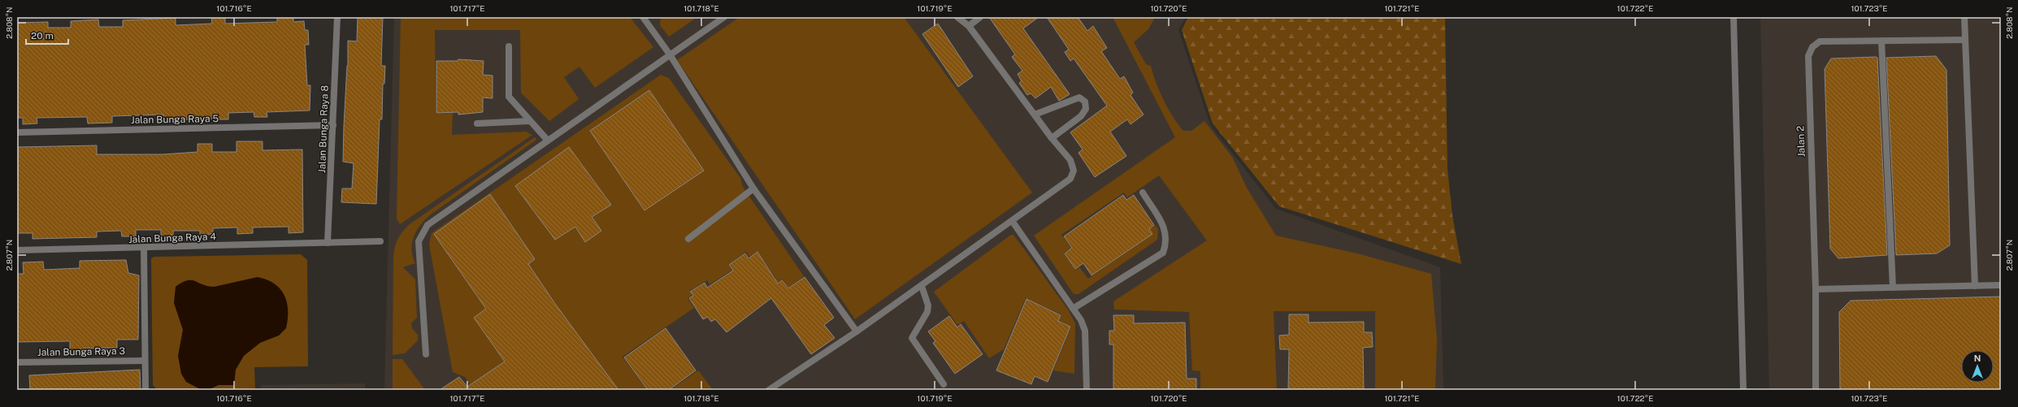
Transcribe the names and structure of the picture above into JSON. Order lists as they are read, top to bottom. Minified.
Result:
{"streets":{"street":["Jalan Bunga Raya 5","Jalan Bunga Raya 8","Jalan 2","Jalan Bunga Raya 4","Jalan Bunga Raya 3"]},"crossings":[["Jalan Bunga Raya 5","Jalan Bunga Raya 8"],["Jalan Bunga Raya 8","Jalan Bunga Raya 4"]],"scale_bar":"20 m","north":"top","coordinates":["101.716°E","101.717°E","101.718°E","101.719°E","101.720°E","101.721°E","101.722°E","101.723°E","2.808°N","2.807°N"]}
